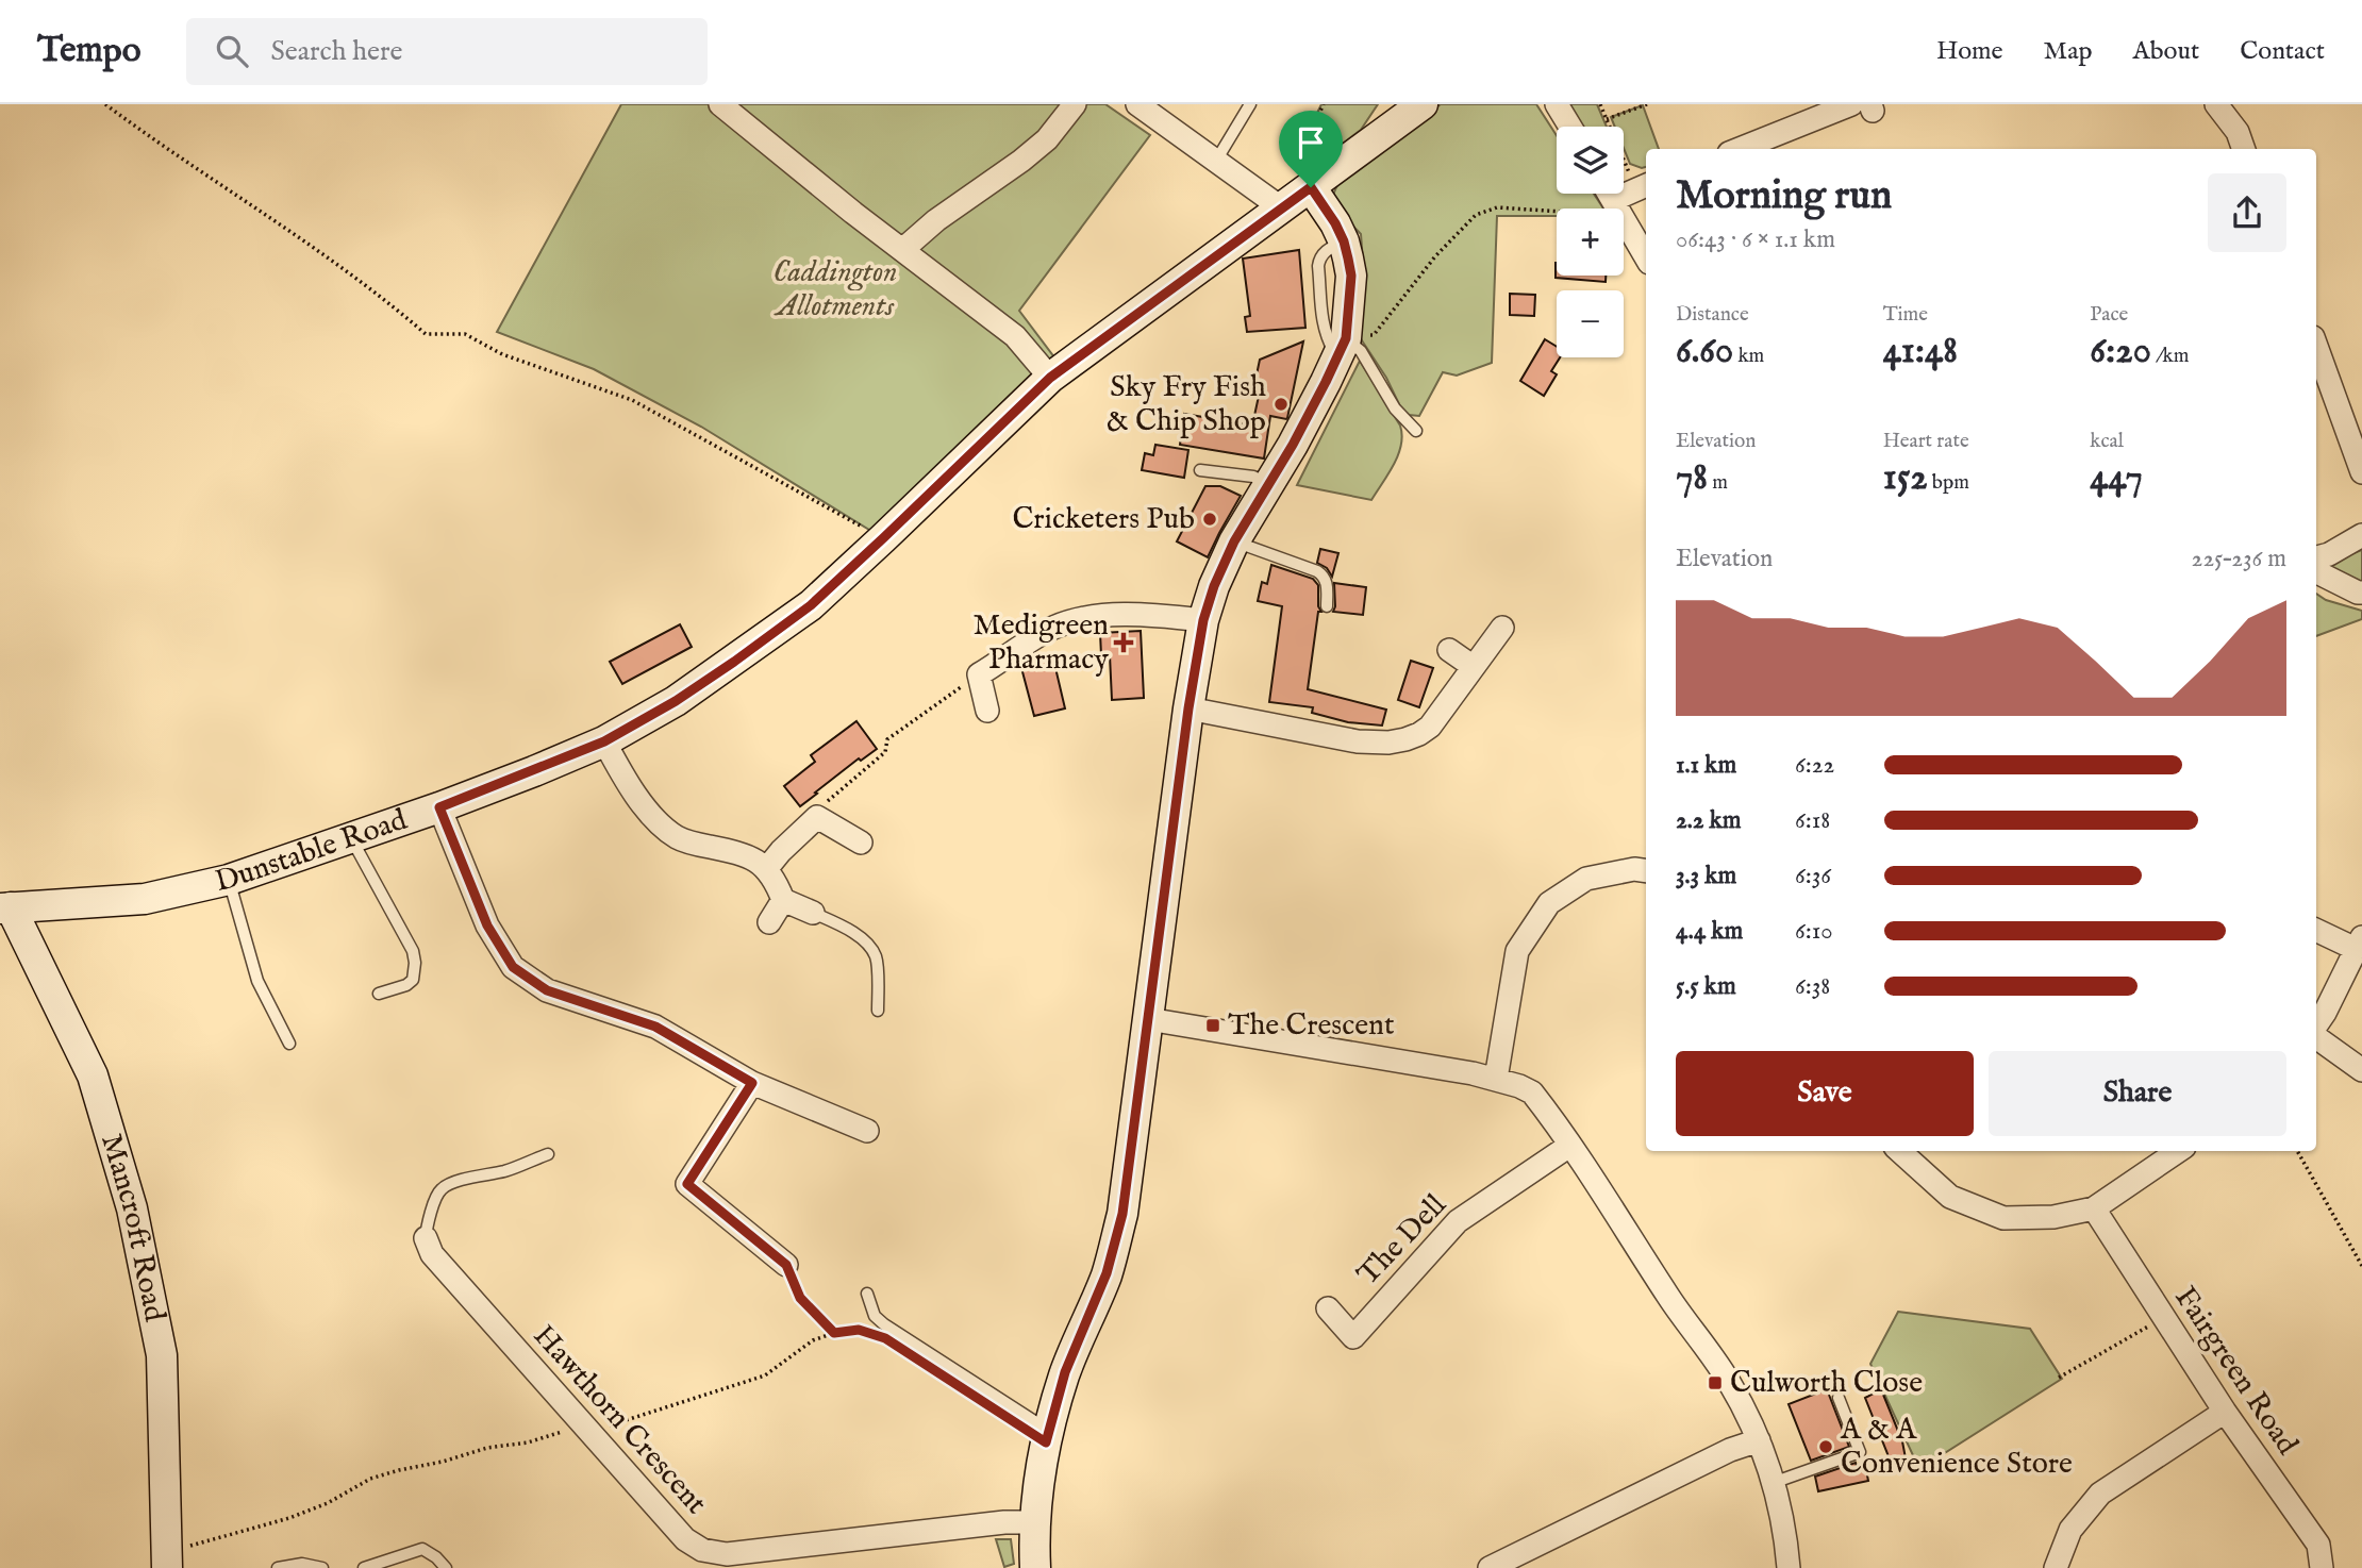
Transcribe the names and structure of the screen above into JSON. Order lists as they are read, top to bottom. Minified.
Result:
{"streets":{"street":["Dunstable Road","Mancroft Road","The Dell","Fairgreen Road","Hawthorn Crescent"]},"crossings":[["Dunstable Road","Mancroft Road"]],"parks":["Caddington Allotments"],"places":{"other":["Sky Fry Fish & Chip Shop","Cricketers Pub","A & A Convenience Store"],"health":["Medigreen Pharmacy"],"transit":["The Crescent","Culworth Close"]},"page":{"header":"Tempo","search":"Search here","nav":["Home","Map","About","Contact"],"map_buttons":["+","−"],"heading":["Morning run","06:43 · 6 × 1.1 km"],"stats":[["Distance","6.60 km"],["Time","41:48"],["Pace","6:20 /km"],["Elevation","78 m"],["Heart rate","152 bpm"],["kcal","447"]],"chart":["Elevation","225–236 m"],"list":[{"name":"1.1 km","note":"6:22"},{"name":"2.2 km","note":"6:18"},{"name":"3.3 km","note":"6:36"},{"name":"4.4 km","note":"6:10"},{"name":"5.5 km","note":"6:38"}],"buttons":["Save","Share"]}}
